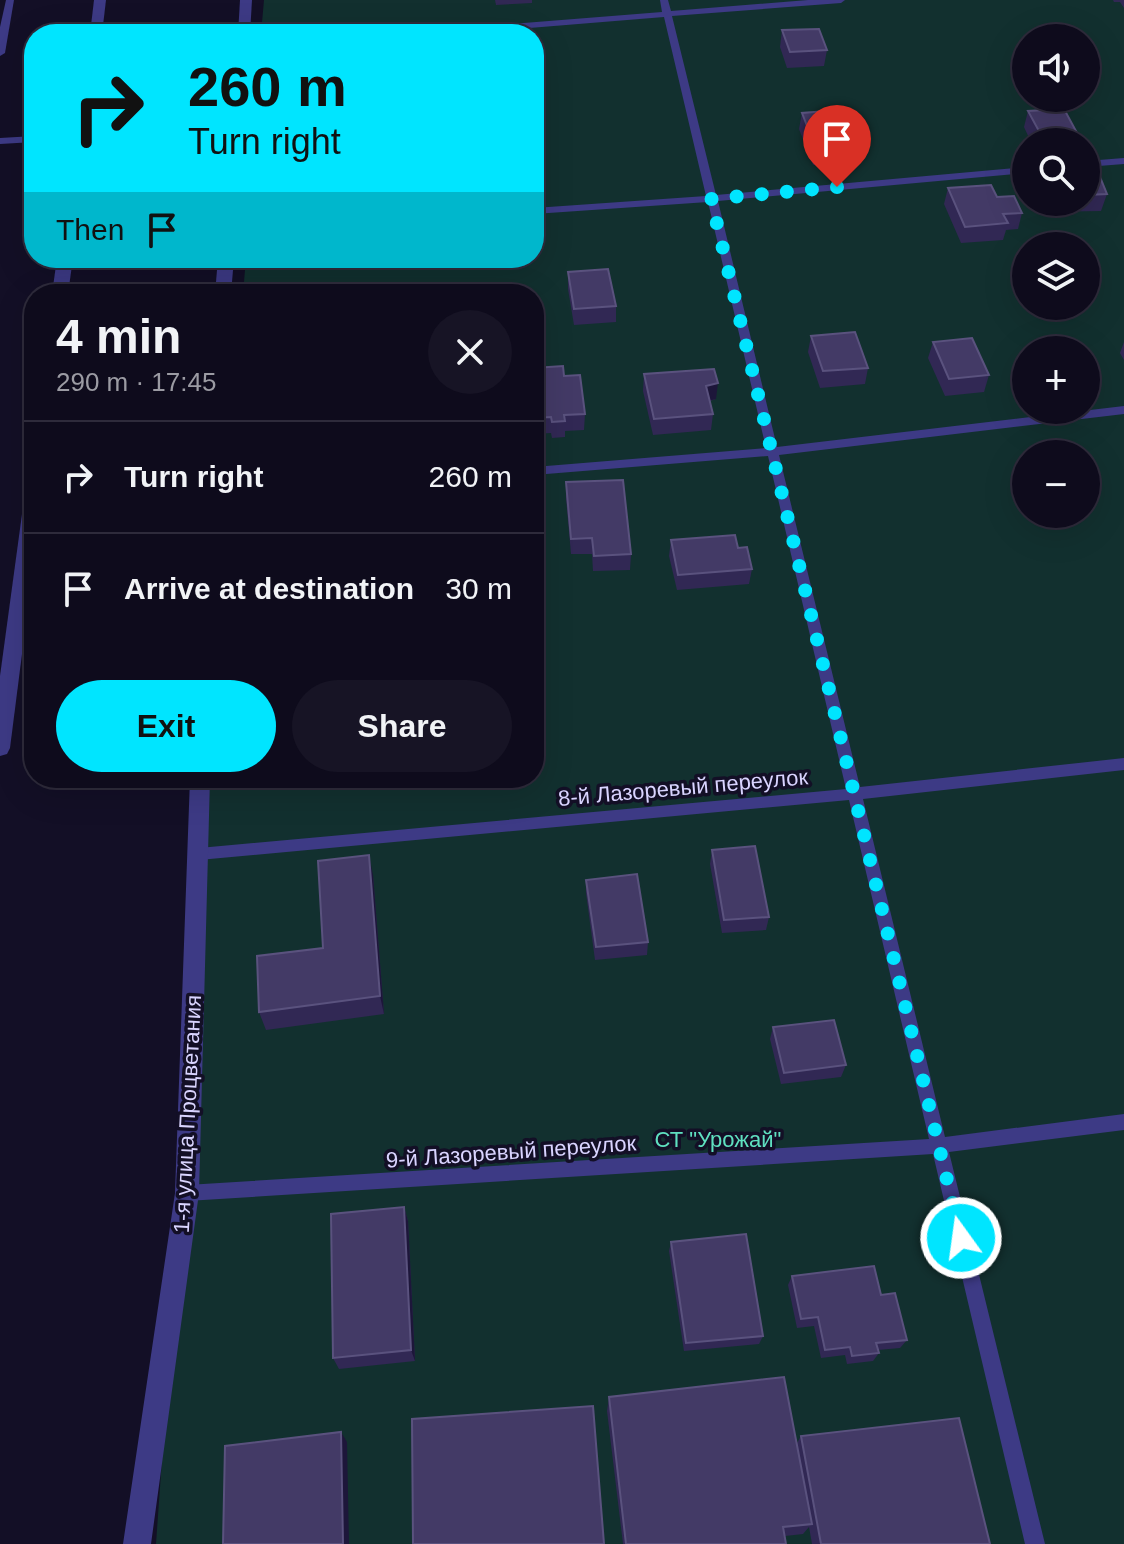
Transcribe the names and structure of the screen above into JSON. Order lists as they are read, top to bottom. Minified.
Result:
{"streets":{"street":["1-я улица Процветания"],"lane":["8-й Лазоревый переулок","9-й Лазоревый переулок"]},"crossings":[["8-й Лазоревый переулок","1-я улица Процветания"],["1-я улица Процветания","9-й Лазоревый переулок"]],"parks":["СТ \"Урожай\""],"page":{"map_buttons":["+","−"],"turn":["260 m","Turn right"],"then":"Then","heading":["4 min","290 m · 17:45"],"list":[{"name":"Turn right","value":"260 m"},{"name":"Arrive at destination","value":"30 m"}],"buttons":["Exit","Share"]}}
